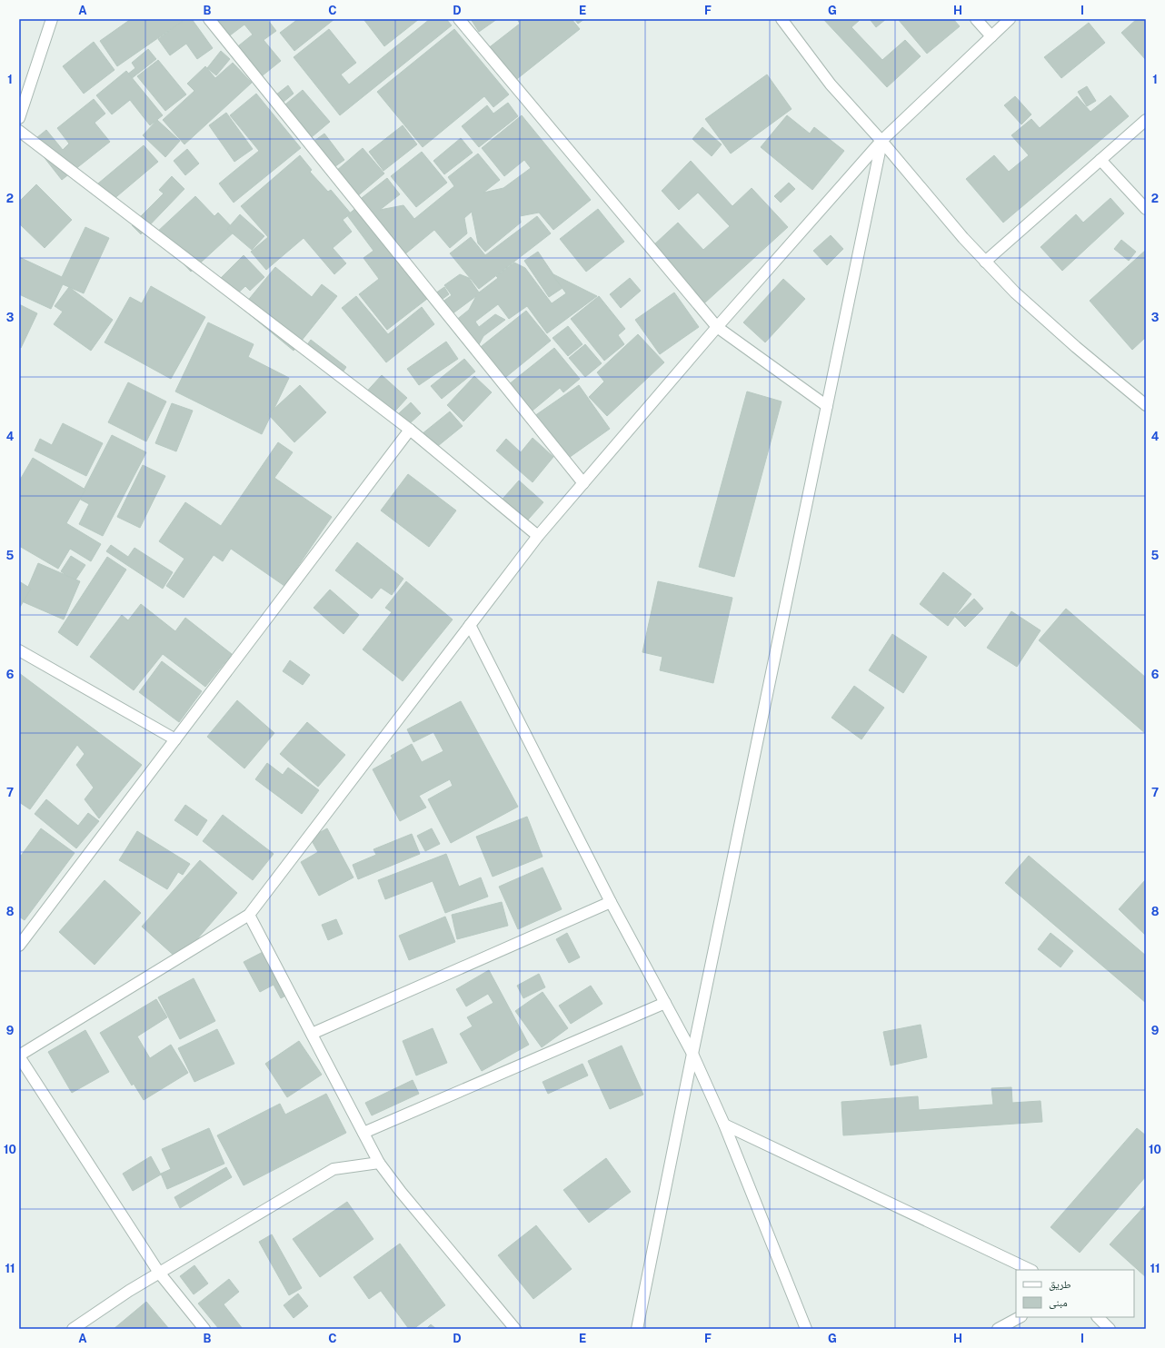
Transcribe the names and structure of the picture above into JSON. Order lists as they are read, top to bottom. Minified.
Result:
{"legend":["طريق","مبنى"],"grid":{"columns":["A","B","C","D","E","F","G","H","I"],"rows":["1","2","3","4","5","6","7","8","9","10","11"]}}
